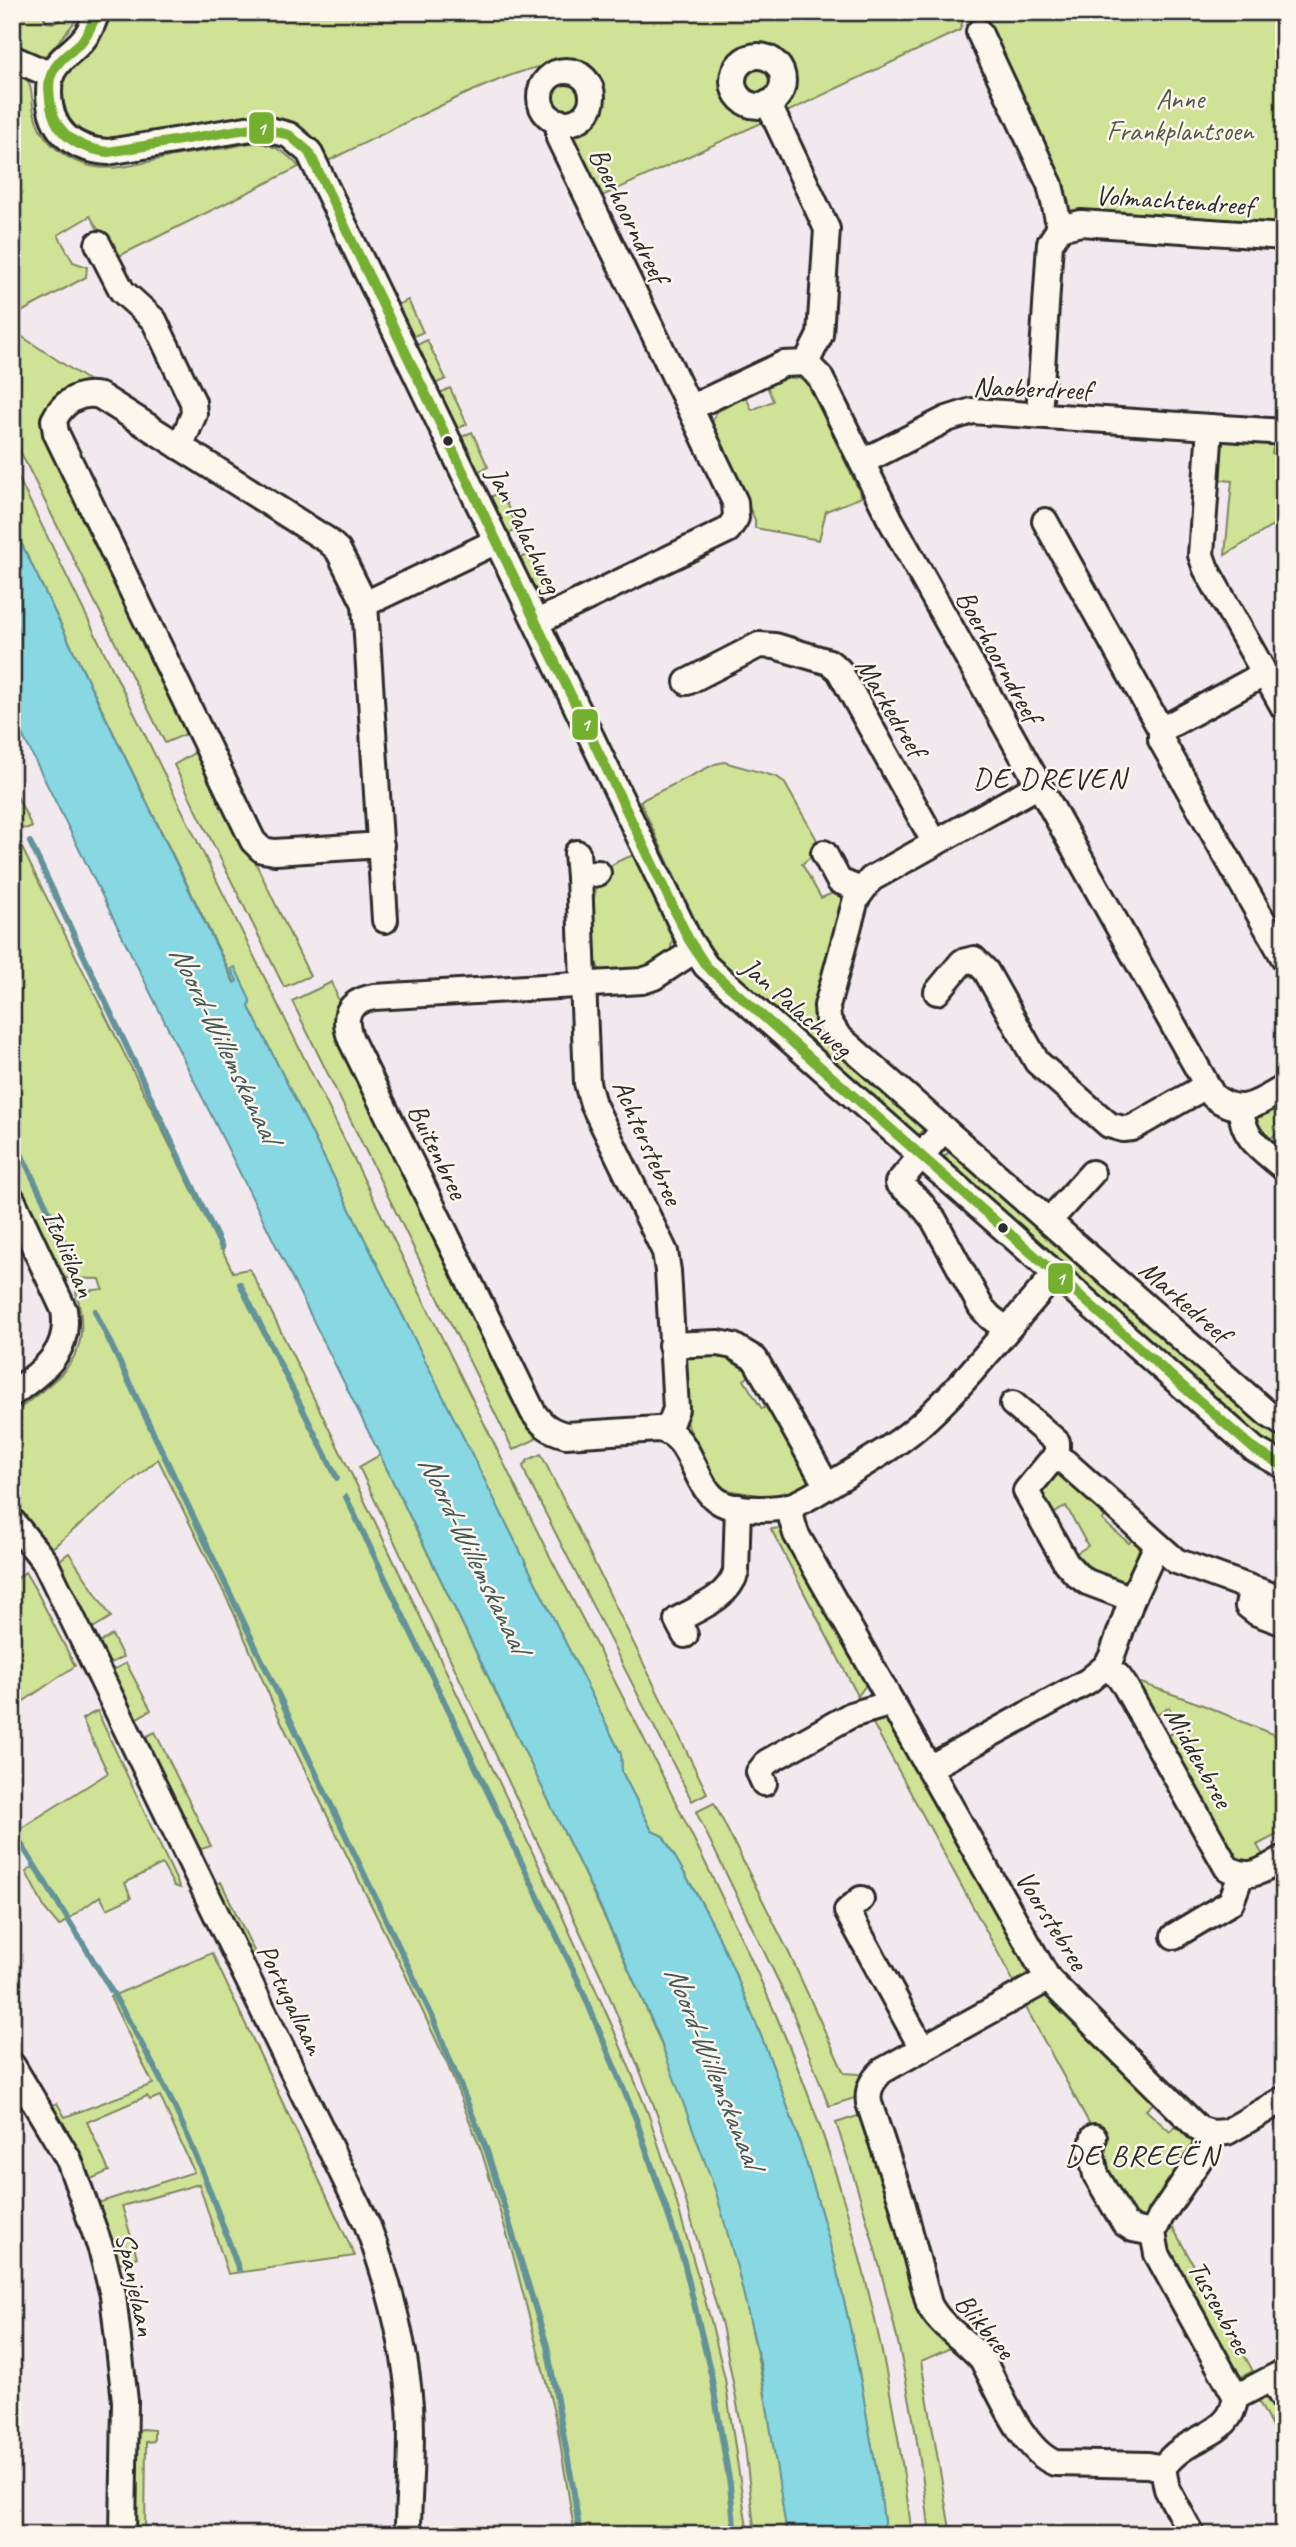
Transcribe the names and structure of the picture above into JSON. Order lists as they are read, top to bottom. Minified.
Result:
{"streets":{"street":["Volmachtendreef","Boerhoorndreef","Naoberdreef","Jan Palachweg","Markedreef","Achterstebree","Buitenbree","Italiëlaan","Middenbree","Voorstebree","Portugallaan","Spanjelaan","Tussenbree","Blikbree"]},"crossings":[["Volmachtendreef","Naoberdreef"],["Boerhoorndreef","Naoberdreef"],["Boerhoorndreef","Jan Palachweg"],["Boerhoorndreef","Markedreef"],["Jan Palachweg","Buitenbree"],["Achterstebree","Buitenbree"],["Voorstebree","Blikbree"],["Tussenbree","Blikbree"]],"districts":["DE DREVEN","DE BREEËN"],"water":["Noord-Willemskanaal"],"parks":["Anne Frankplantsoen"],"lines":["transit line 1"]}
